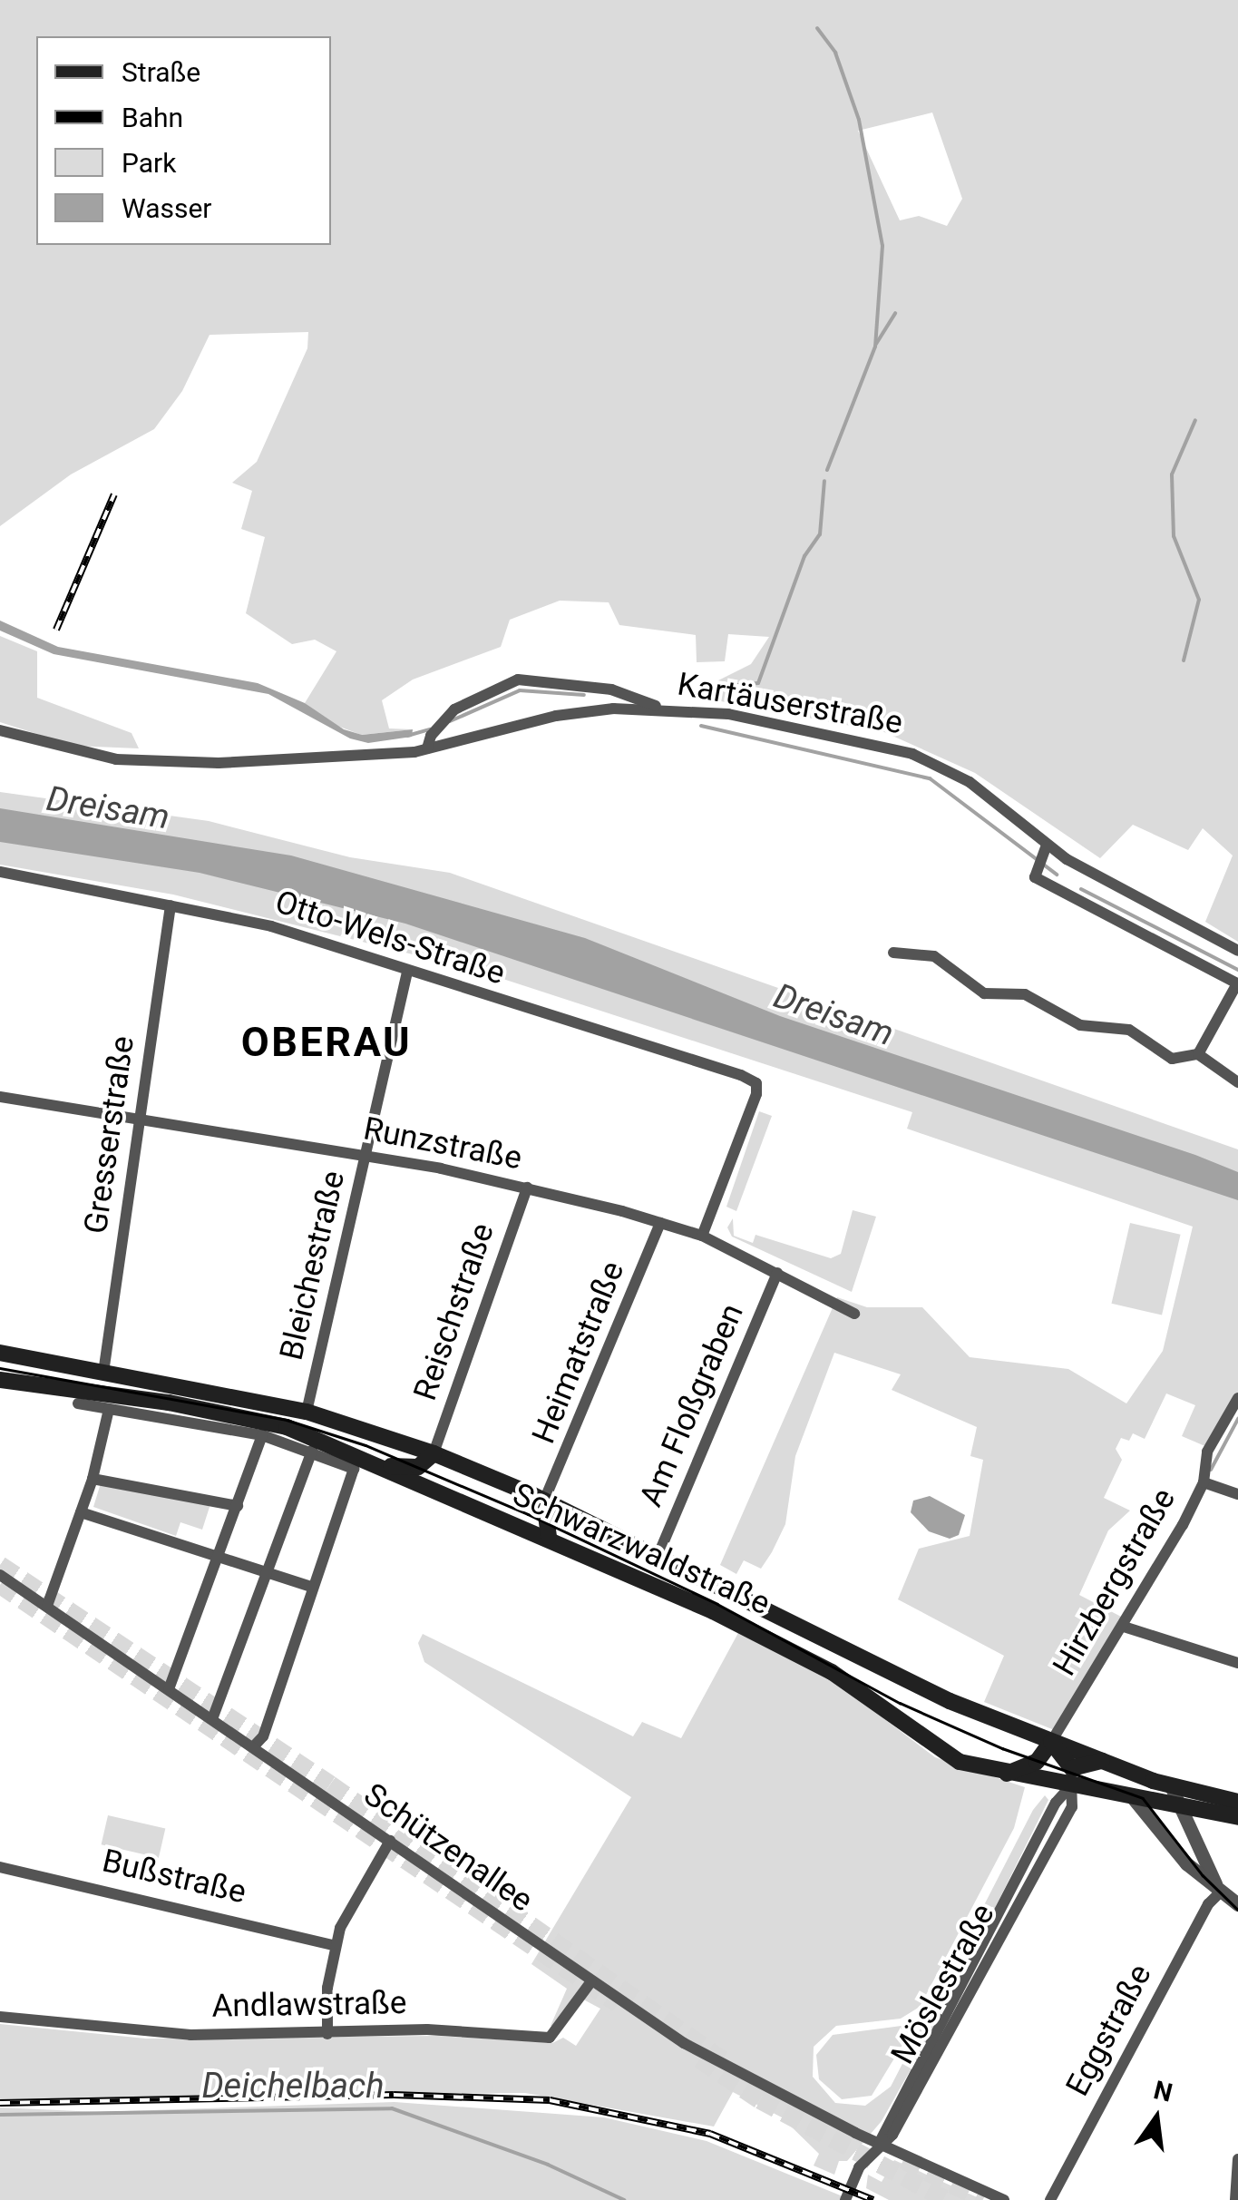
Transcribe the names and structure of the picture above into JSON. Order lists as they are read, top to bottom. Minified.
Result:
{"streets":{"main road":["Schwarzwaldstraße"],"street":["Kartäuserstraße","Otto-Wels-Straße","Gresserstraße","Runzstraße","Bleichestraße","Reischstraße","Heimatstraße","Am Floßgraben","Hirzbergstraße","Schützenallee","Bußstraße","Möslestraße","Andlawstraße","Eggstraße"]},"crossings":[["Otto-Wels-Straße","Gresserstraße"],["Otto-Wels-Straße","Runzstraße"],["Otto-Wels-Straße","Bleichestraße"],["Gresserstraße","Runzstraße"],["Gresserstraße","Schwarzwaldstraße"],["Runzstraße","Bleichestraße"],["Runzstraße","Reischstraße"],["Runzstraße","Heimatstraße"],["Runzstraße","Am Floßgraben"],["Bleichestraße","Schwarzwaldstraße"],["Reischstraße","Schwarzwaldstraße"],["Heimatstraße","Schwarzwaldstraße"],["Am Floßgraben","Schwarzwaldstraße"],["Schwarzwaldstraße","Hirzbergstraße"],["Schwarzwaldstraße","Möslestraße"],["Schützenallee","Möslestraße"],["Schützenallee","Andlawstraße"]],"districts":["OBERAU"],"water":["Dreisam","Deichelbach"],"legend":["Straße","Bahn","Park","Wasser"],"north":"top"}
